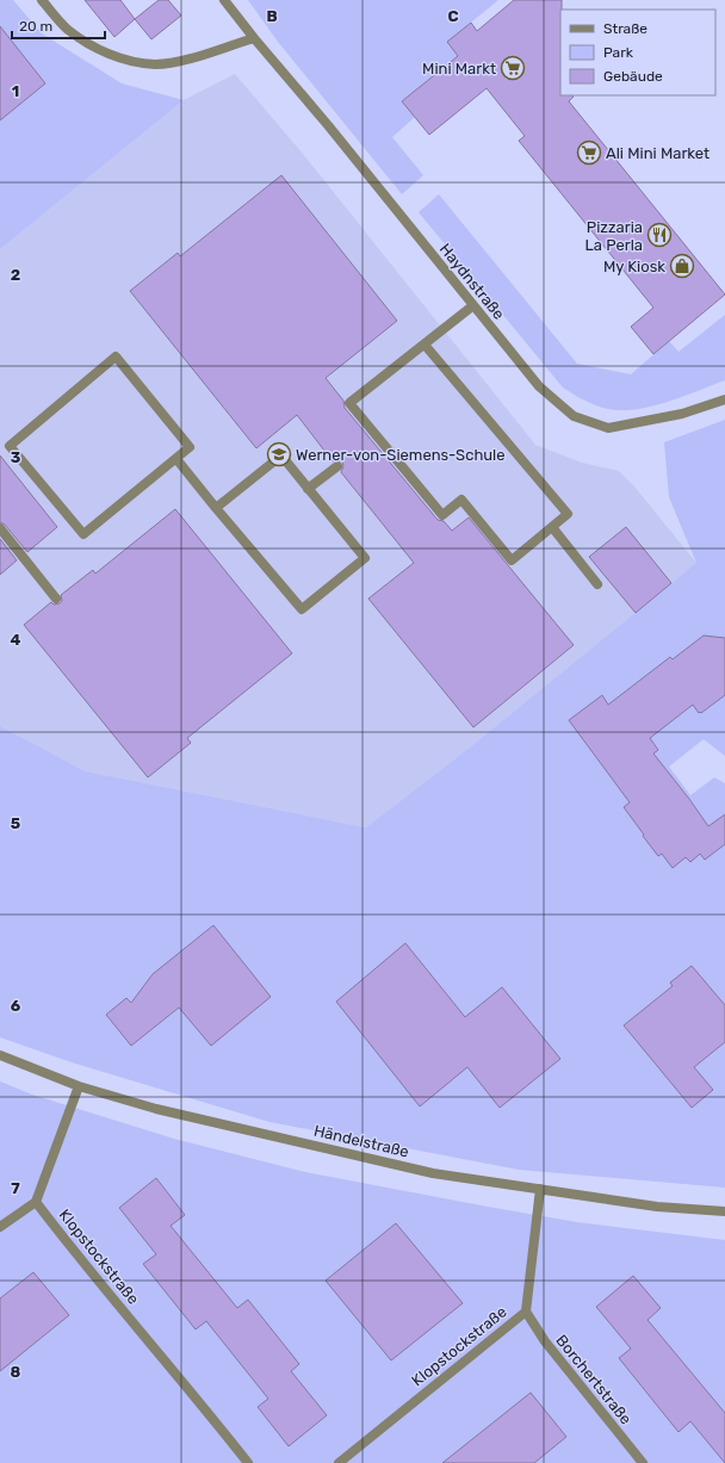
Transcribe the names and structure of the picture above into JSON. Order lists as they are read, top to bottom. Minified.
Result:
{"streets":{"street":["Haydnstraße","Händelstraße","Klopstockstraße","Borchertstraße"]},"crossings":[["Händelstraße","Klopstockstraße"],["Klopstockstraße","Borchertstraße"]],"places":{"supermarket":["Mini Markt","Ali Mini Market"],"restaurant":["Pizzaria La Perla"],"shop":["My Kiosk"],"school or university":["Werner-von-Siemens-Schule"]},"legend":["Straße","Park","Gebäude"],"scale_bar":"20 m","grid":{"columns":["B","C"],"rows":["1","2","3","4","5","6","7","8"]}}
